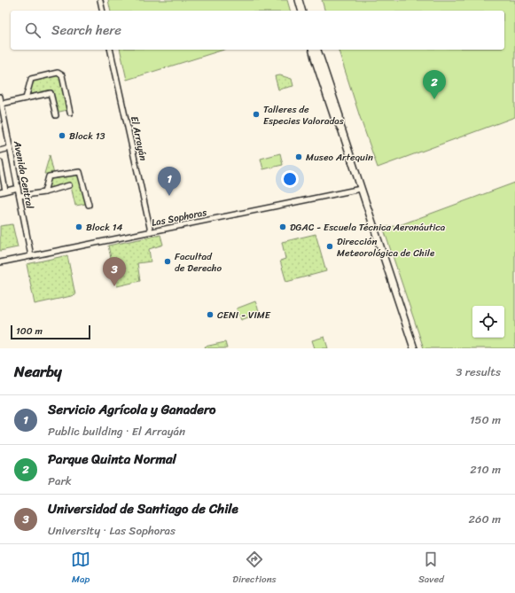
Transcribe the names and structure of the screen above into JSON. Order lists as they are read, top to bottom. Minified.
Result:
{"streets":{"street":["El Arrayán","Avenida Central","Las Sophoras"]},"crossings":[["El Arrayán","Las Sophoras"],["Avenida Central","Las Sophoras"]],"places":["Talleres de Especies Valoradas","Block 13","Museo Artequin","Block 14","DGAC - Escuela Técnica Aeronáutica","Dirección Meteorológica de Chile","Facultad de Derecho","CENI - VIME"],"scale_bar":"100 m","page":{"search":"Search here","pins":["2","1","3"],"scale":"100 m","heading":["Nearby","3 results"],"list":[{"mark":"1","name":"Servicio Agrícola y Ganadero","note":"Public building · El Arrayán","value":"150 m"},{"mark":"2","name":"Parque Quinta Normal","note":"Park","value":"210 m"},{"mark":"3","name":"Universidad de Santiago de Chile","note":"University · Las Sophoras","value":"260 m"}],"nav":["Map","Directions","Saved"]}}
